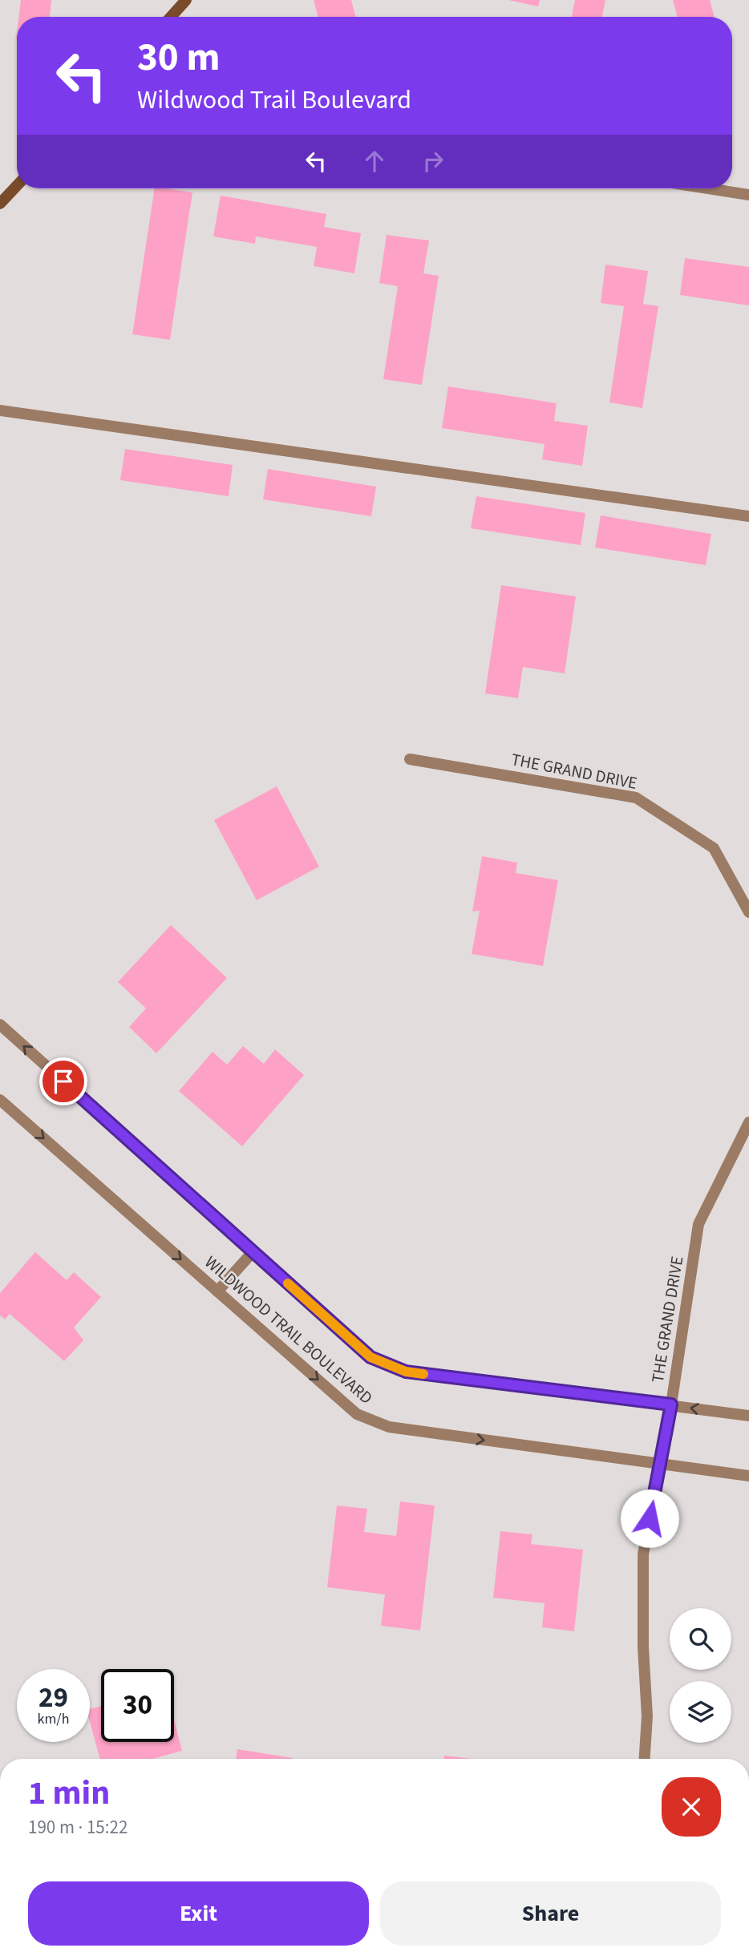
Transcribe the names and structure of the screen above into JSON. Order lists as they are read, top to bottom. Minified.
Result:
{"streets":{"street":["THE GRAND DRIVE","WILDWOOD TRAIL BOULEVARD"]},"crossings":[["THE GRAND DRIVE","WILDWOOD TRAIL BOULEVARD"]],"page":{"turn":["30 m","Wildwood Trail Boulevard"],"speed":"29 km/h","limit":"30","heading":["1 min","190 m · 15:22"],"buttons":["Exit","Share"]}}
